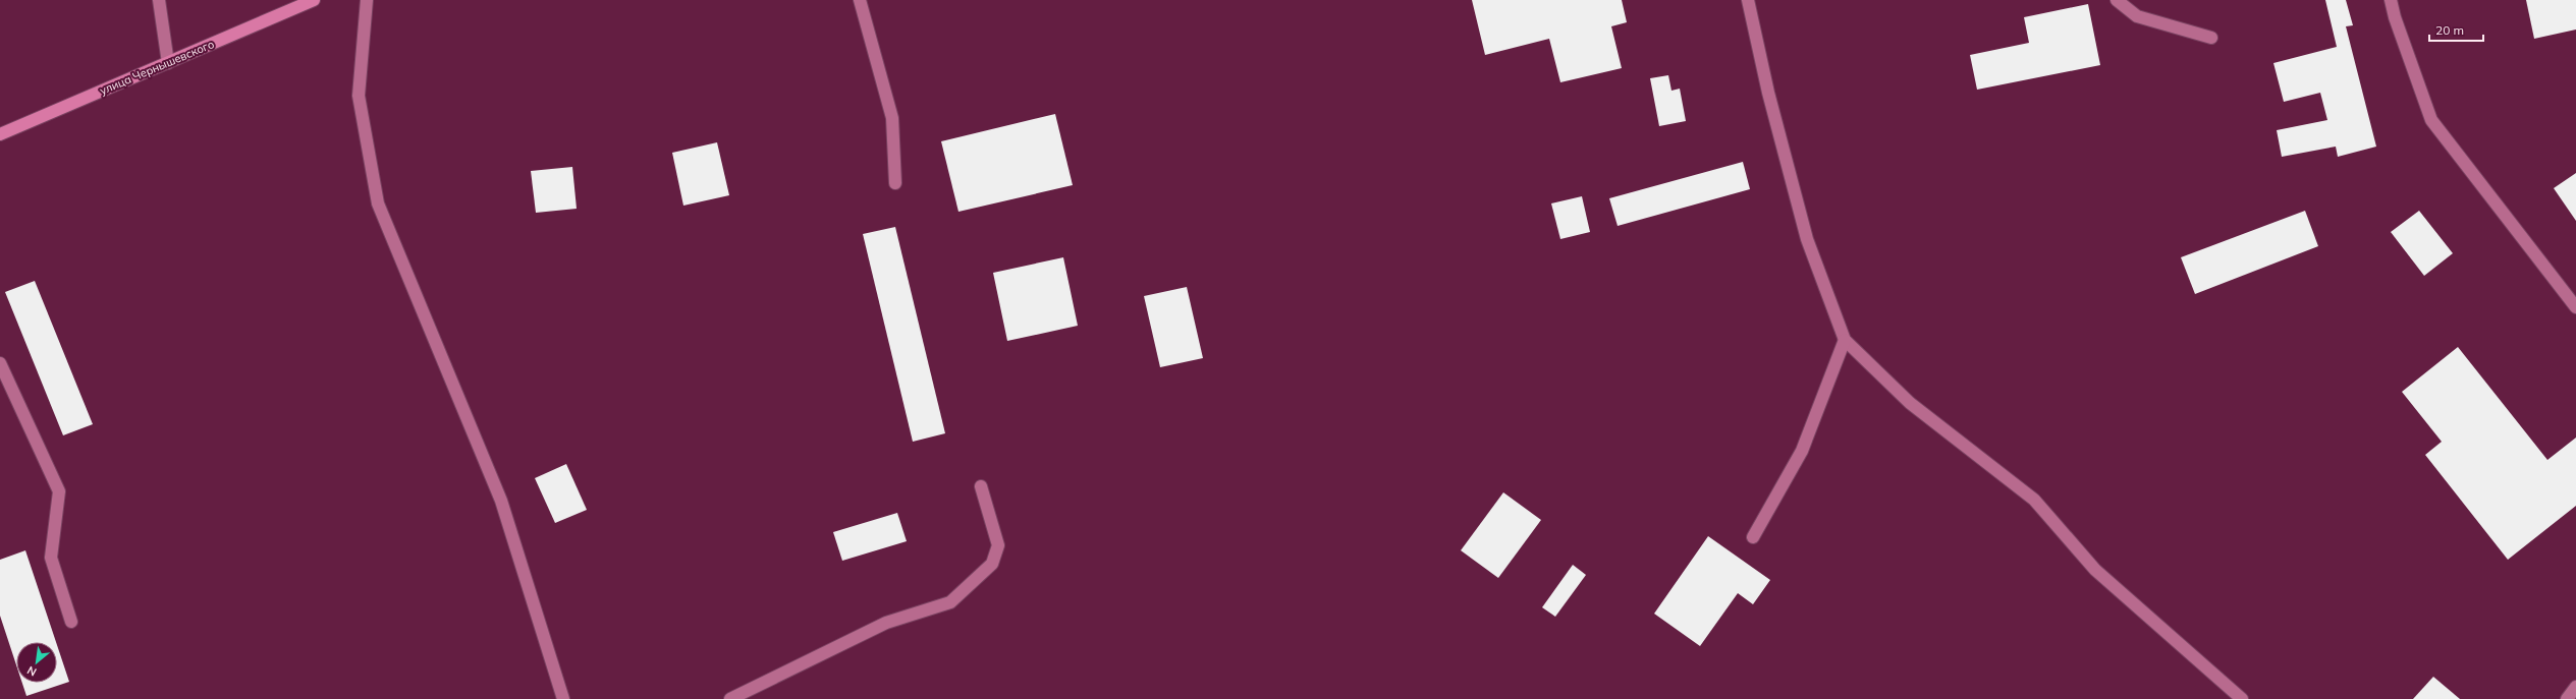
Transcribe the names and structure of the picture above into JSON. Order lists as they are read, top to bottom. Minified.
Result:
{"streets":{"main road":["улица Чернышевского"]},"scale_bar":"20 m","north":"bottom left"}
